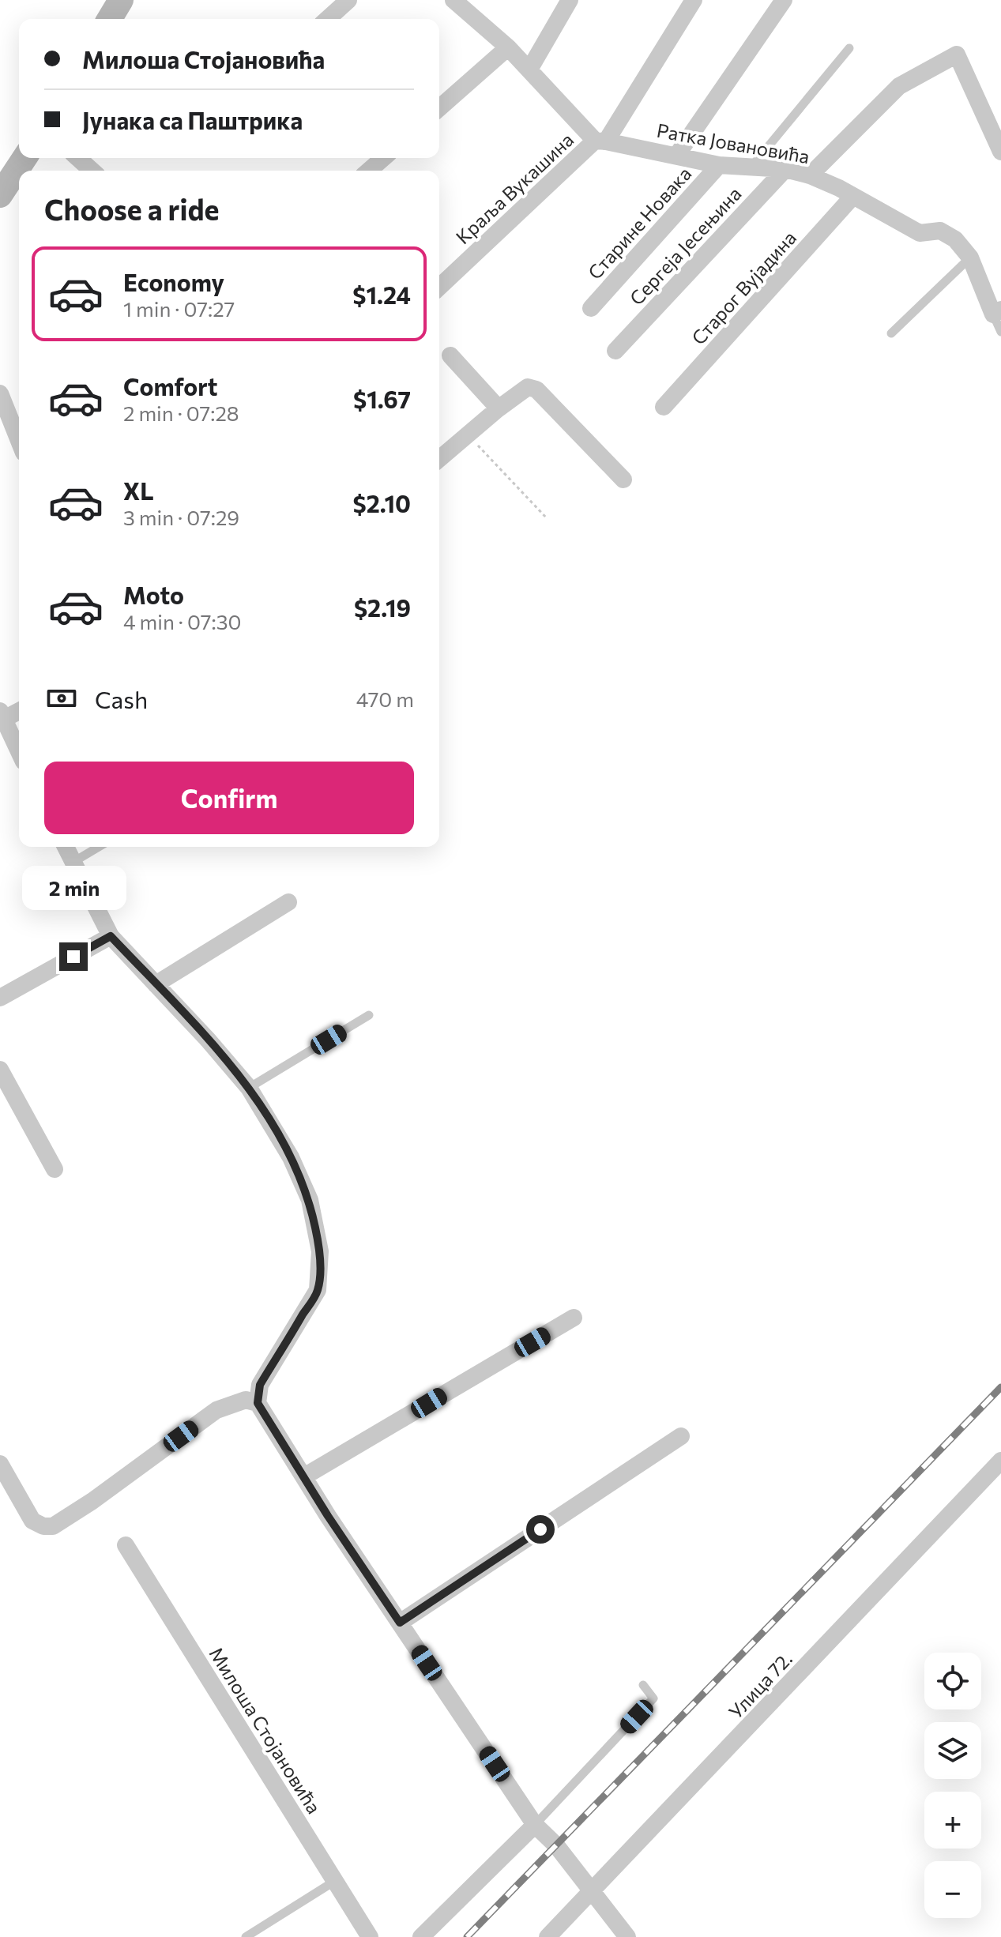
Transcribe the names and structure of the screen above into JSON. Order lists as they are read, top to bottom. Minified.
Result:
{"streets":{"street":["Ратка Јовановића","Краља Вукашина","Старине Новака","Сергеја Јесењина","Старог Вујадина","Улица 72.","Милоша Стојановића"]},"crossings":[["Ратка Јовановића","Краља Вукашина"],["Ратка Јовановића","Старине Новака"],["Ратка Јовановића","Сергеја Јесењина"],["Ратка Јовановића","Старог Вујадина"]],"page":{"banner":["Милоша Стојановића","Јунака са Паштрика"],"heading":"Choose a ride","list":[{"name":"Economy","note":"1 min · 07:27","value":"$1.24"},{"name":"Comfort","note":"2 min · 07:28","value":"$1.67"},{"name":"XL","note":"3 min · 07:29","value":"$2.10"},{"name":"Moto","note":"4 min · 07:30","value":"$2.19"}],"pay":["Cash","470 m"],"buttons":"Confirm","bubble":"2 min","map_buttons":["+","−"]}}
